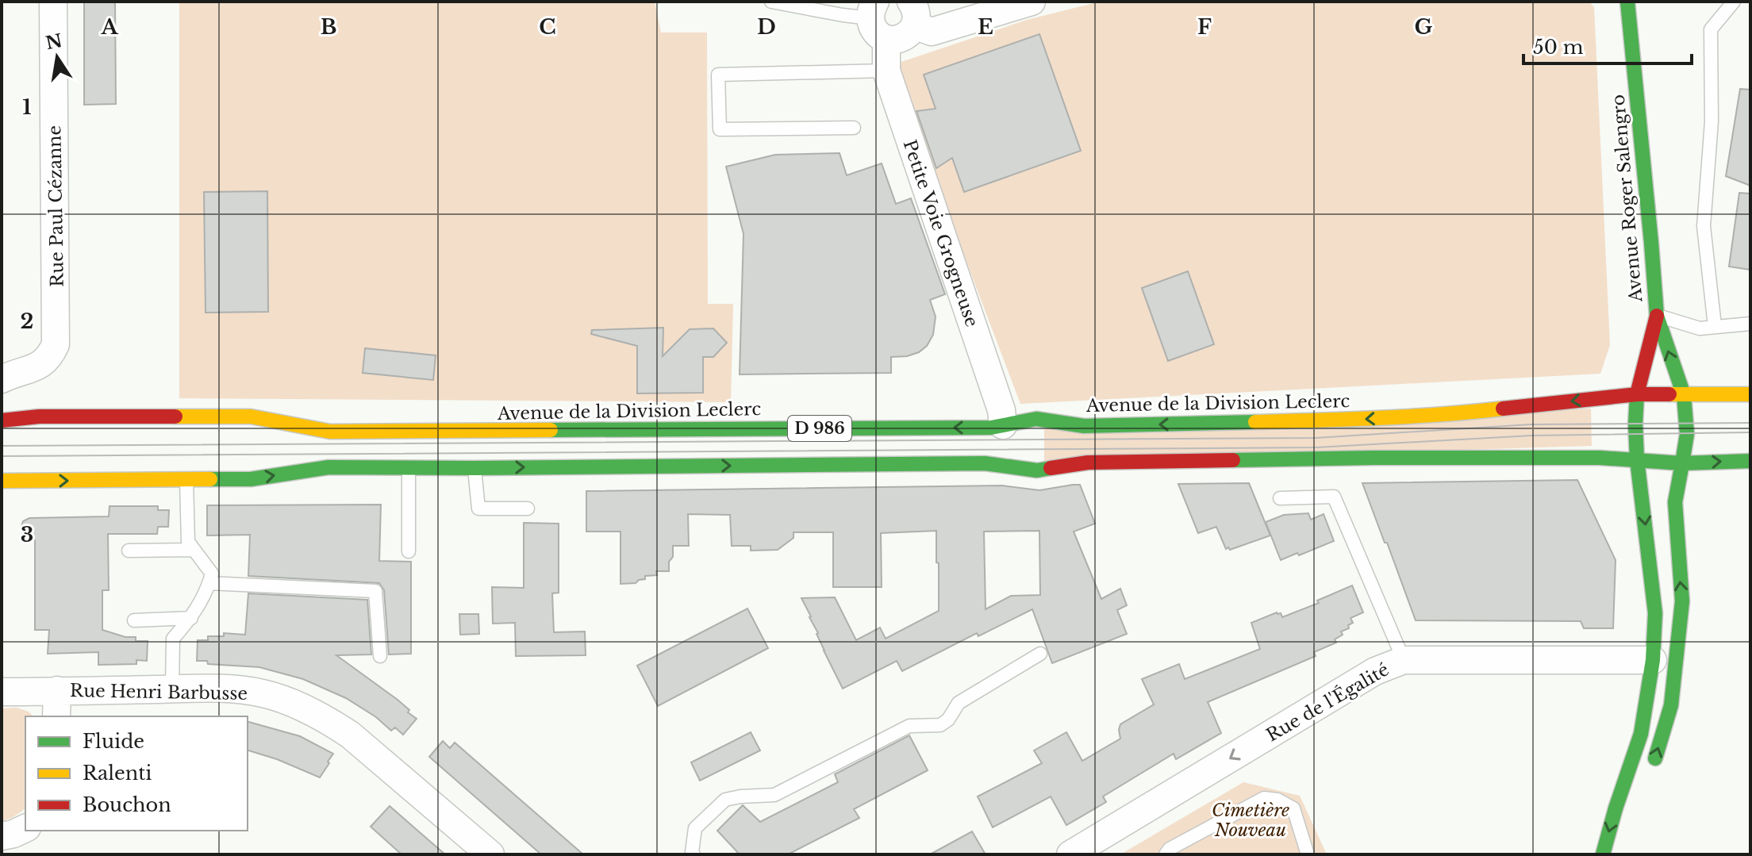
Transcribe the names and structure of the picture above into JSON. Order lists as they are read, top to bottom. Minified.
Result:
{"streets":{"main road":["Avenue Roger Salengro","Avenue de la Division Leclerc","D 986"],"street":["Rue Paul Cézanne","Petite Voie Grogneuse","Rue Henri Barbusse","Rue de l'Égalité"]},"crossings":[["Avenue Roger Salengro","Avenue de la Division Leclerc"],["Avenue Roger Salengro","D 986"],["Avenue Roger Salengro","Rue de l'Égalité"],["Petite Voie Grogneuse","Avenue de la Division Leclerc"]],"one_way":["Rue de l'Égalité"],"parks":["Cimetière Nouveau"],"legend":["Fluide","Ralenti","Bouchon"],"scale_bar":"50 m","north":"top","grid":{"columns":["A","B","C","D","E","F","G"],"rows":["1","2","3"]}}
